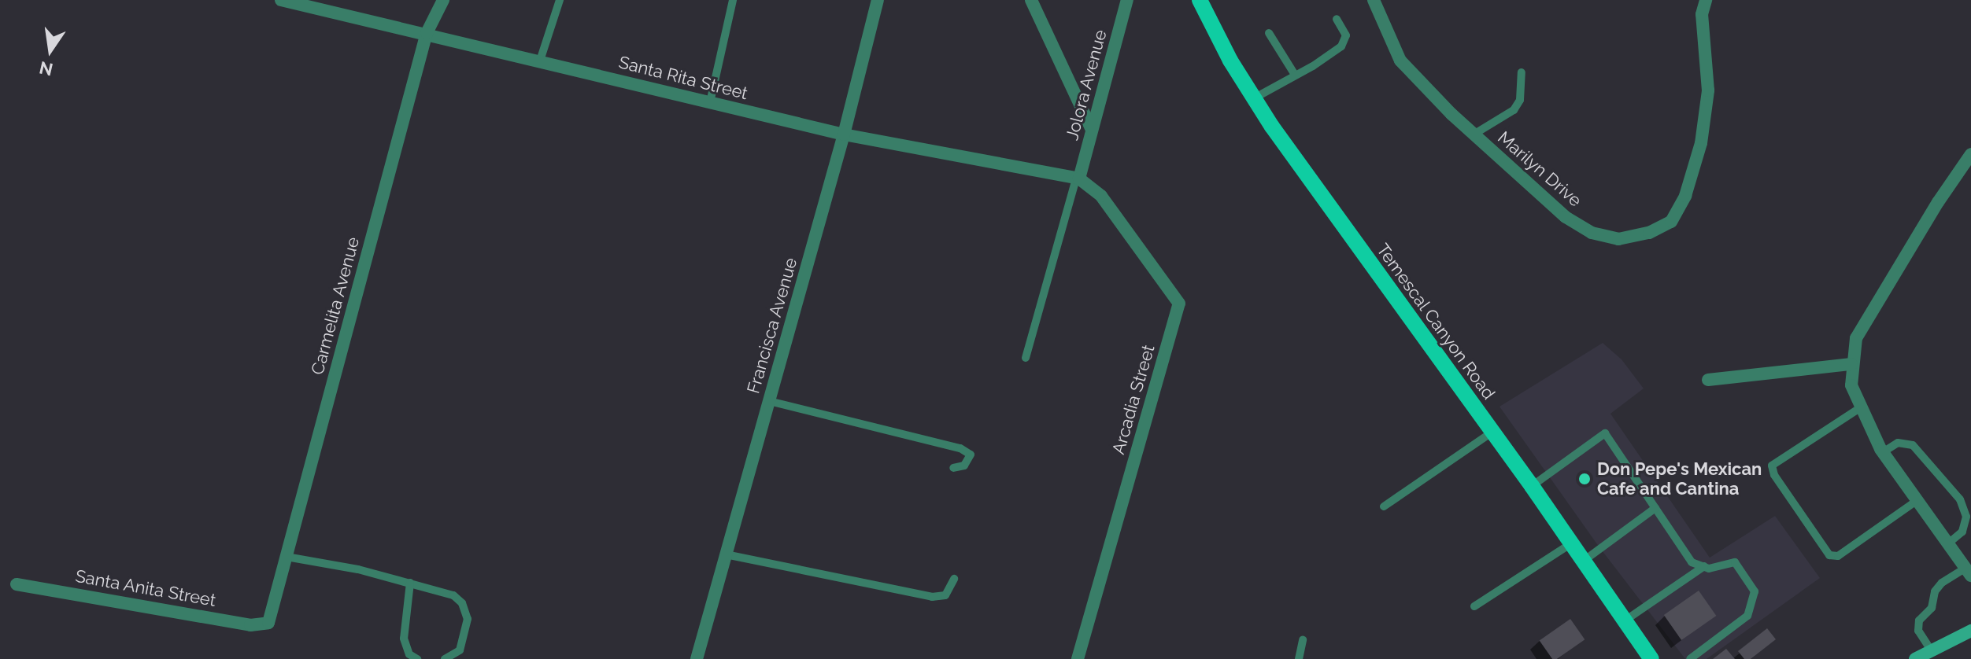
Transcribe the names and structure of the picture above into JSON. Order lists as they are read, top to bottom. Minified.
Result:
{"streets":{"main road":["Temescal Canyon Road"],"street":["Santa Rita Street","Jolora Avenue","Marilyn Drive","Carmelita Avenue","Francisca Avenue","Arcadia Street","Santa Anita Street"]},"crossings":[["Santa Rita Street","Jolora Avenue"],["Santa Rita Street","Carmelita Avenue"],["Santa Rita Street","Francisca Avenue"],["Santa Rita Street","Arcadia Street"],["Jolora Avenue","Arcadia Street"],["Carmelita Avenue","Santa Anita Street"]],"places":["Don Pepe's Mexican Cafe and Cantina"],"north":"bottom"}
